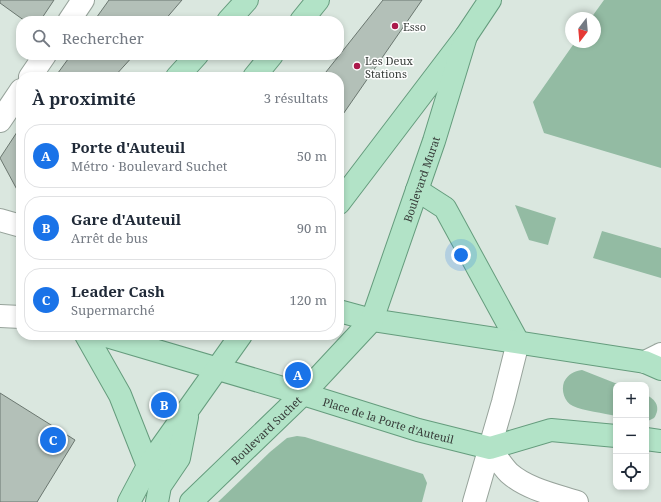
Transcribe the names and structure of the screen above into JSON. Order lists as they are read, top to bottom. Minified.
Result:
{"streets":{"main road":["Boulevard Murat","Place de la Porte d'Auteuil","Boulevard Suchet"]},"crossings":[["Boulevard Murat","Boulevard Suchet"],["Place de la Porte d'Auteuil","Boulevard Suchet"]],"places":["Esso","Les Deux Stations"],"north":"bottom","page":{"search":"Rechercher","heading":["À proximité","3 résultats"],"list":[{"mark":"A","name":"Porte d'Auteuil","note":"Métro · Boulevard Suchet","value":"50 m"},{"mark":"B","name":"Gare d'Auteuil","note":"Arrêt de bus","value":"90 m"},{"mark":"C","name":"Leader Cash","note":"Supermarché","value":"120 m"}],"pins":["A","B","C"],"map_buttons":["+","−"]}}
